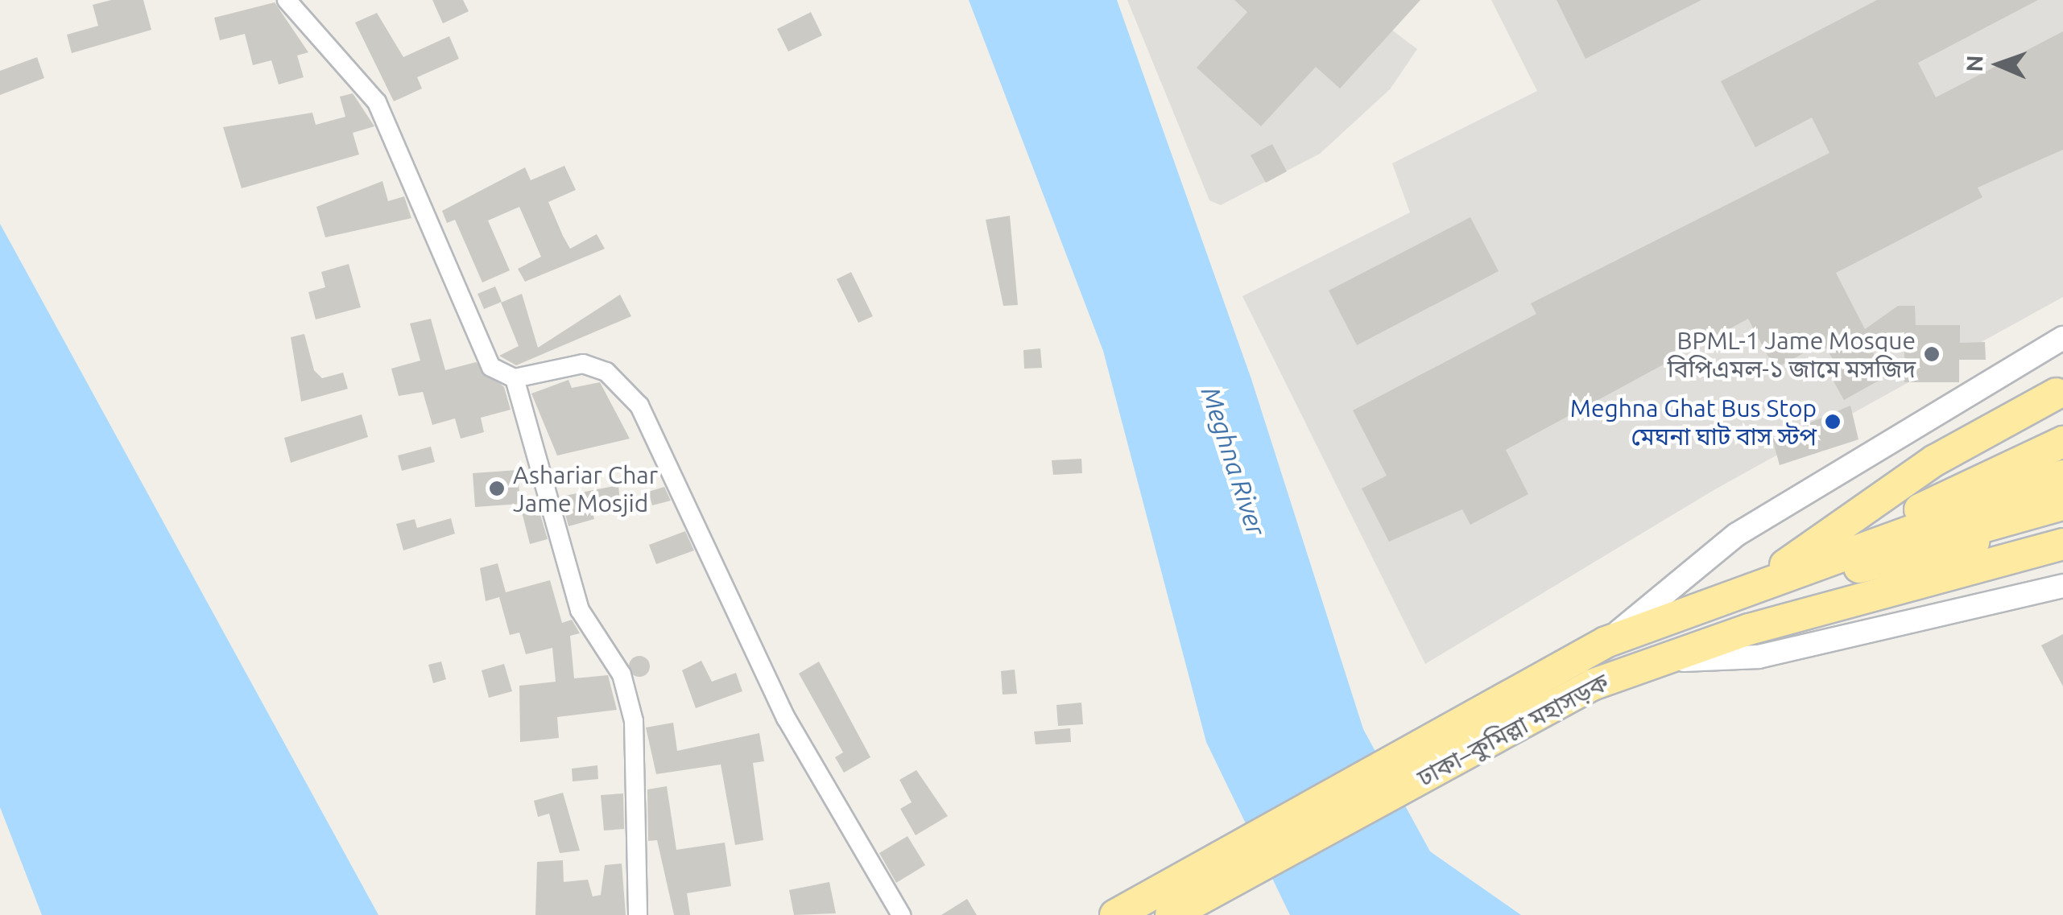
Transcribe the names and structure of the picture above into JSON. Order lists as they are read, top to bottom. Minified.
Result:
{"streets":{"highway":["ঢাকা–কুমিল্লা মহাসড়ক"]},"water":["Meghna River"],"places":["BPML-1 Jame Mosque বিপিএমল-১ জামে মসজিদ","Meghna Ghat Bus Stop মেঘনা ঘাট বাস স্টপ","Ashariar Char Jame Mosjid"],"north":"left"}
